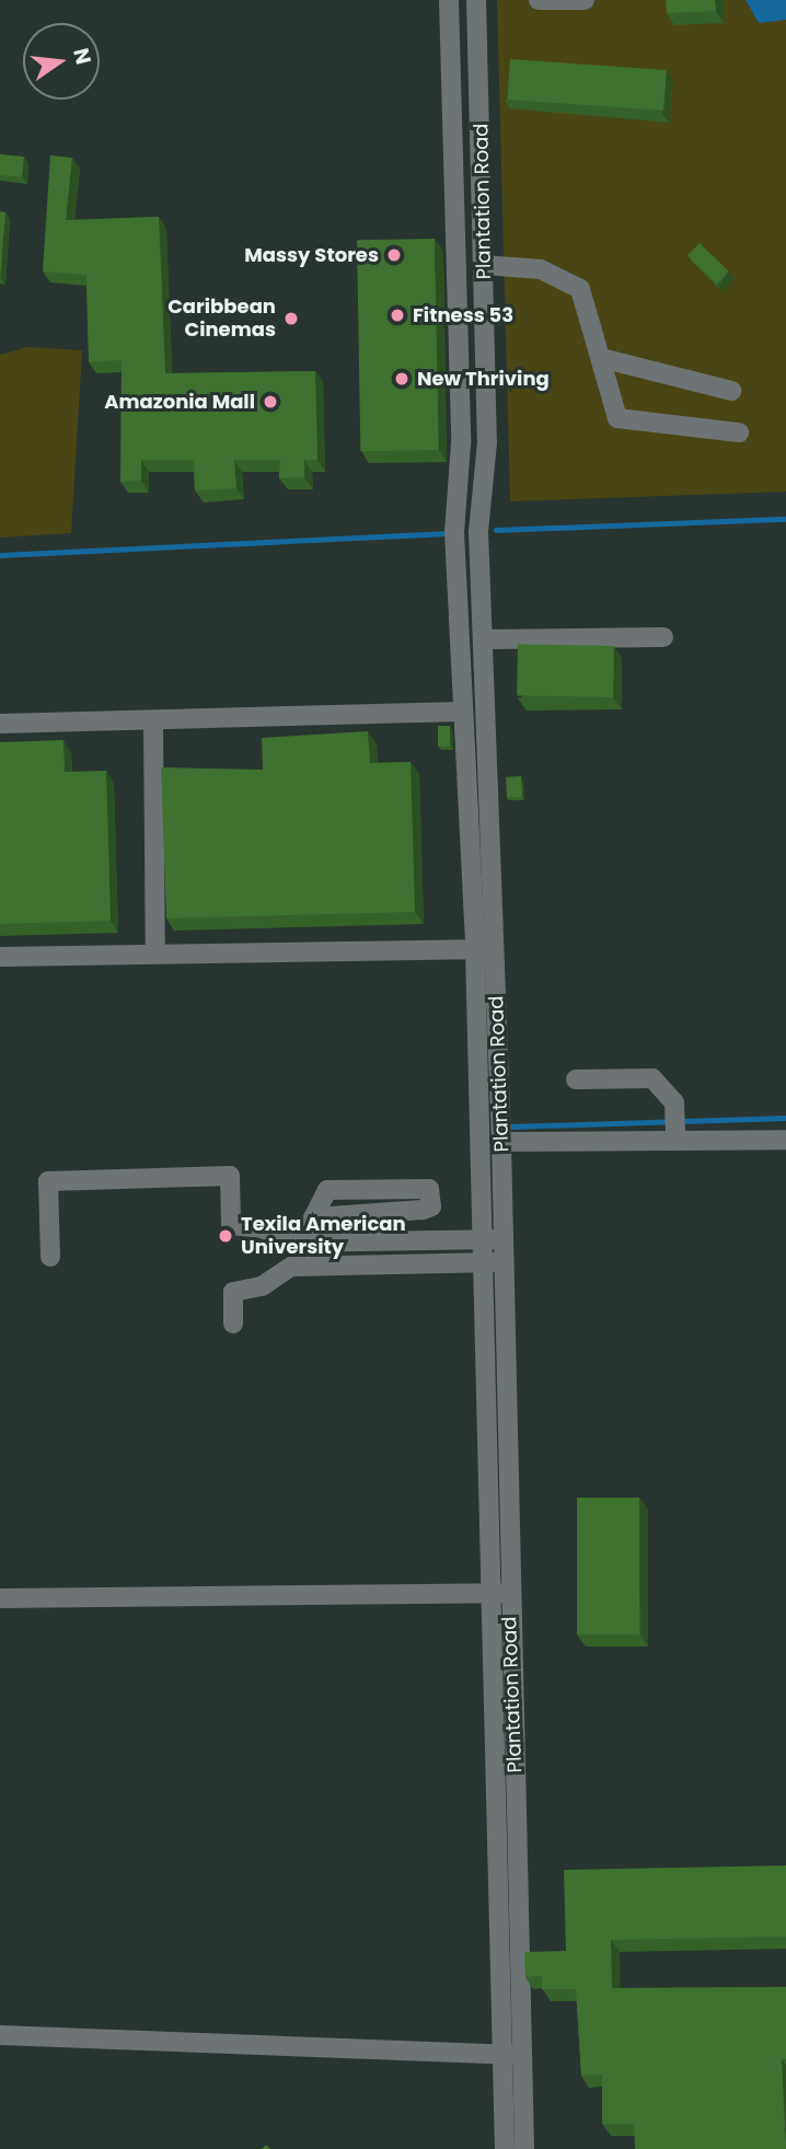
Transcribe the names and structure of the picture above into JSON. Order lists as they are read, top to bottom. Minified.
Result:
{"streets":{"street":["Plantation Road"]},"places":["Massy Stores","Fitness 53","Caribbean Cinemas","New Thriving","Amazonia Mall","Texila American University"],"north":"right"}
